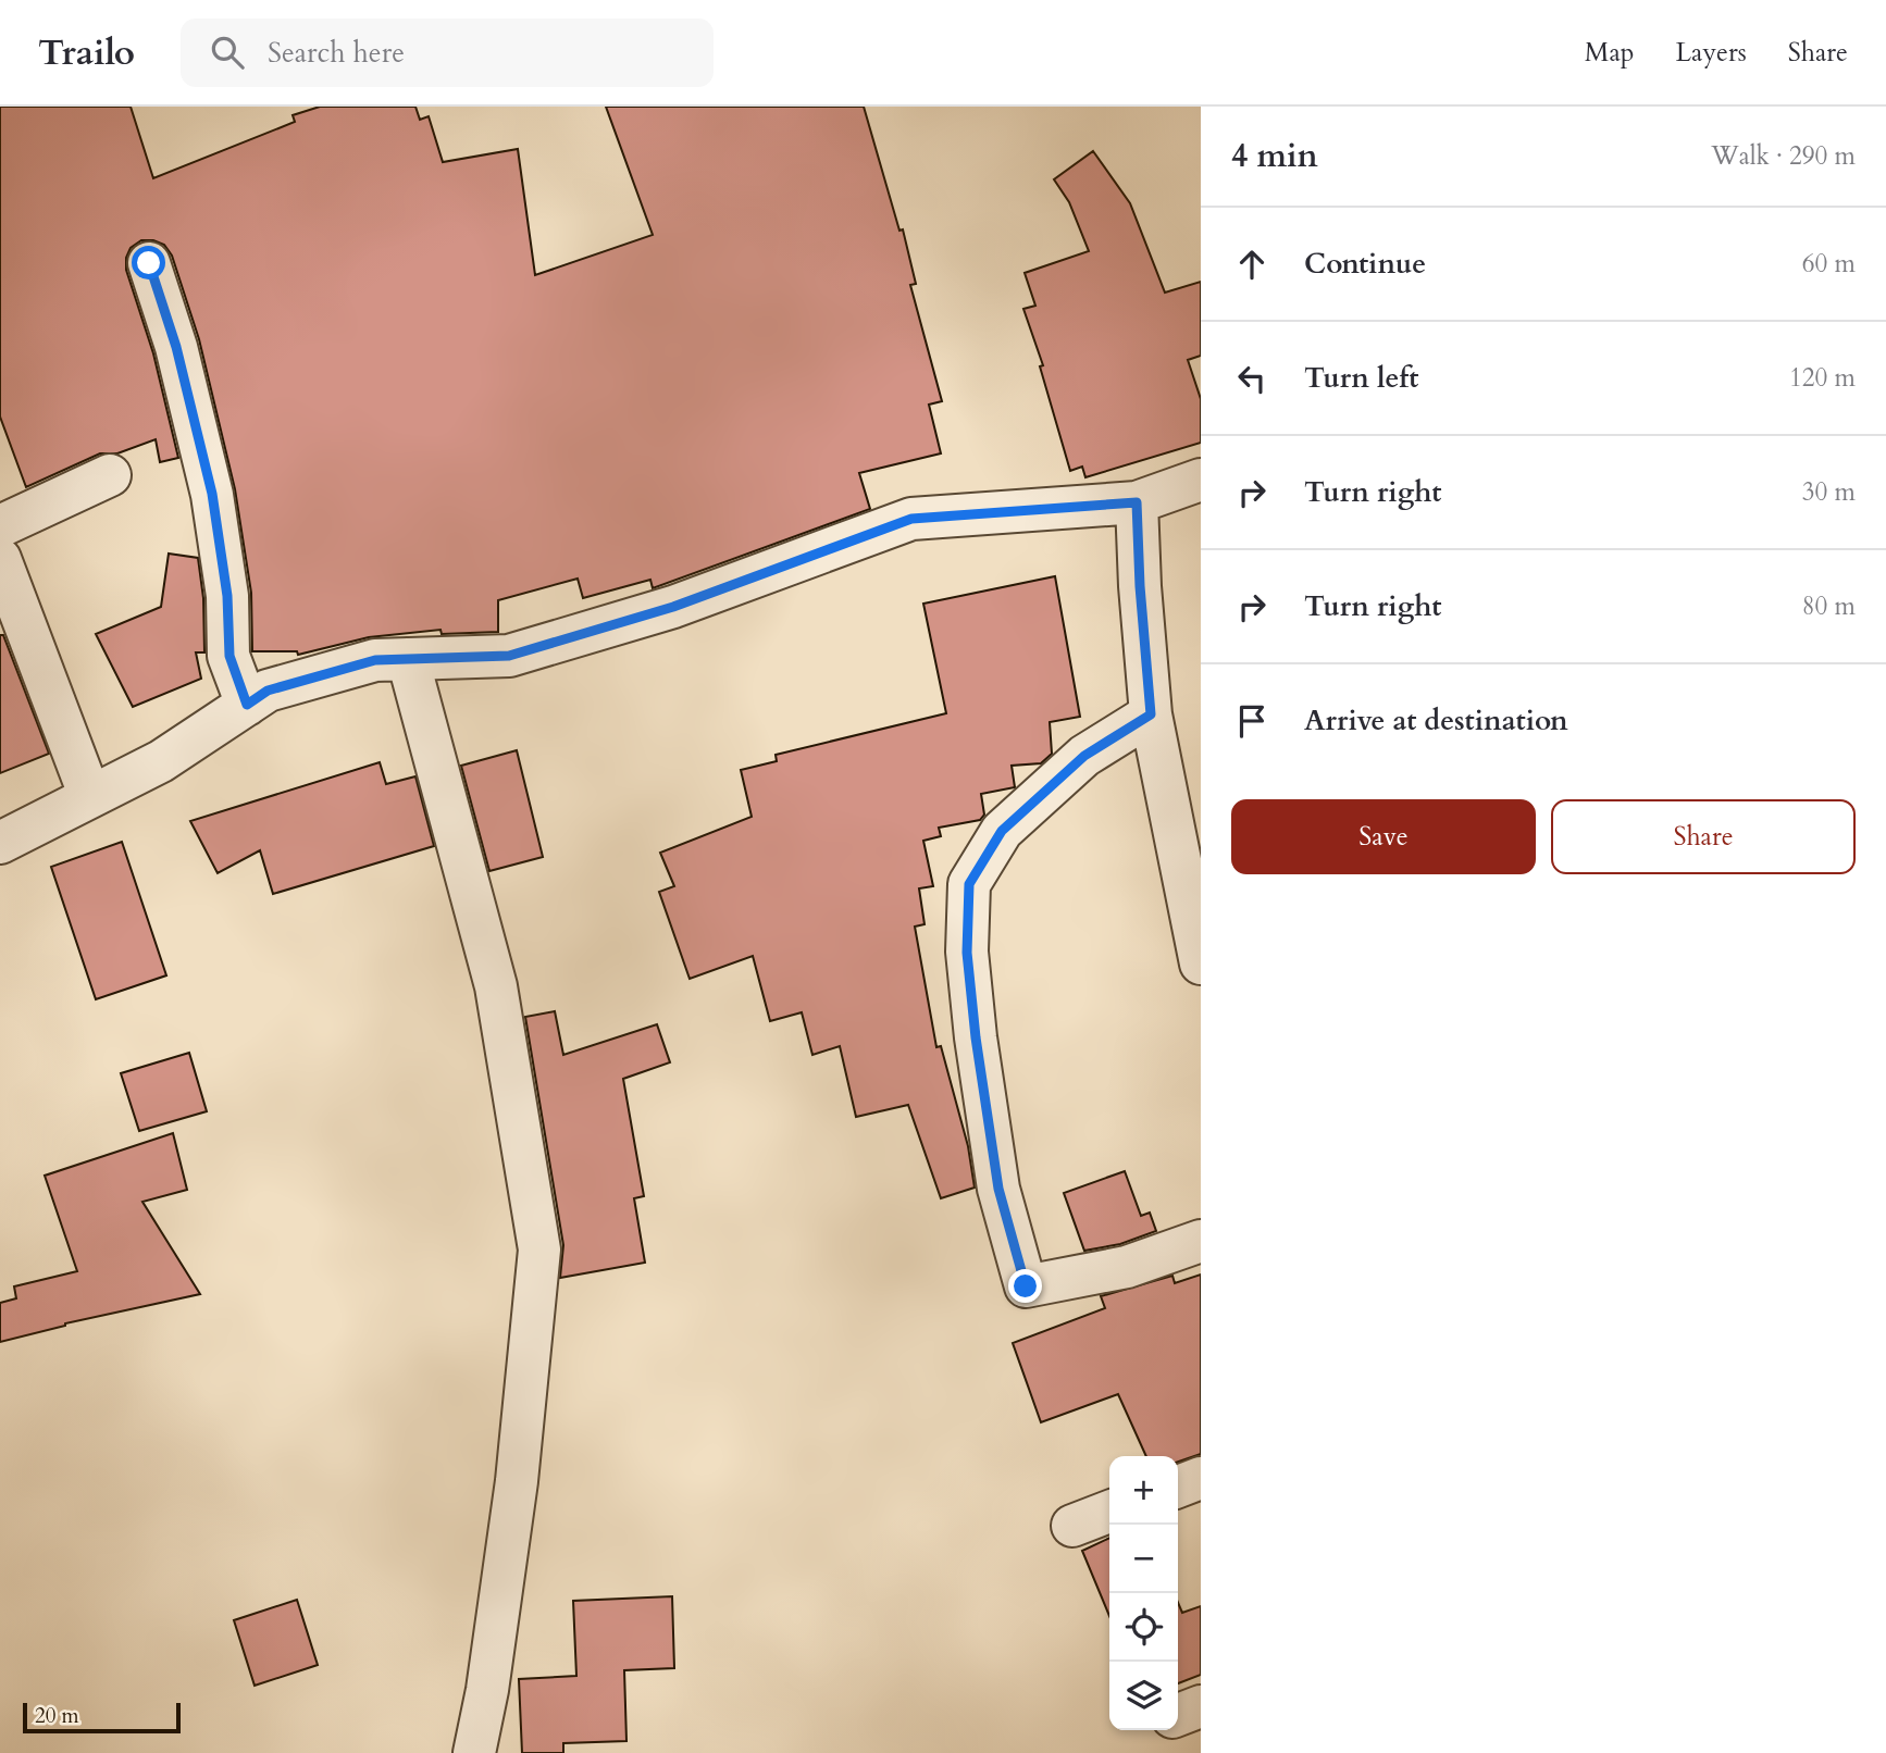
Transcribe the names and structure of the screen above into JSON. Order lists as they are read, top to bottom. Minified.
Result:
{"scale_bar":"20 m","page":{"header":"Trailo","search":"Search here","nav":["Map","Layers","Share"],"heading":["4 min","Walk · 290 m"],"list":[["Continue","60 m"],["Turn left","120 m"],["Turn right","30 m"],["Turn right","80 m"],"Arrive at destination"],"buttons":["Save","Share"],"map_buttons":["+","−"],"scale":"20 m"}}
